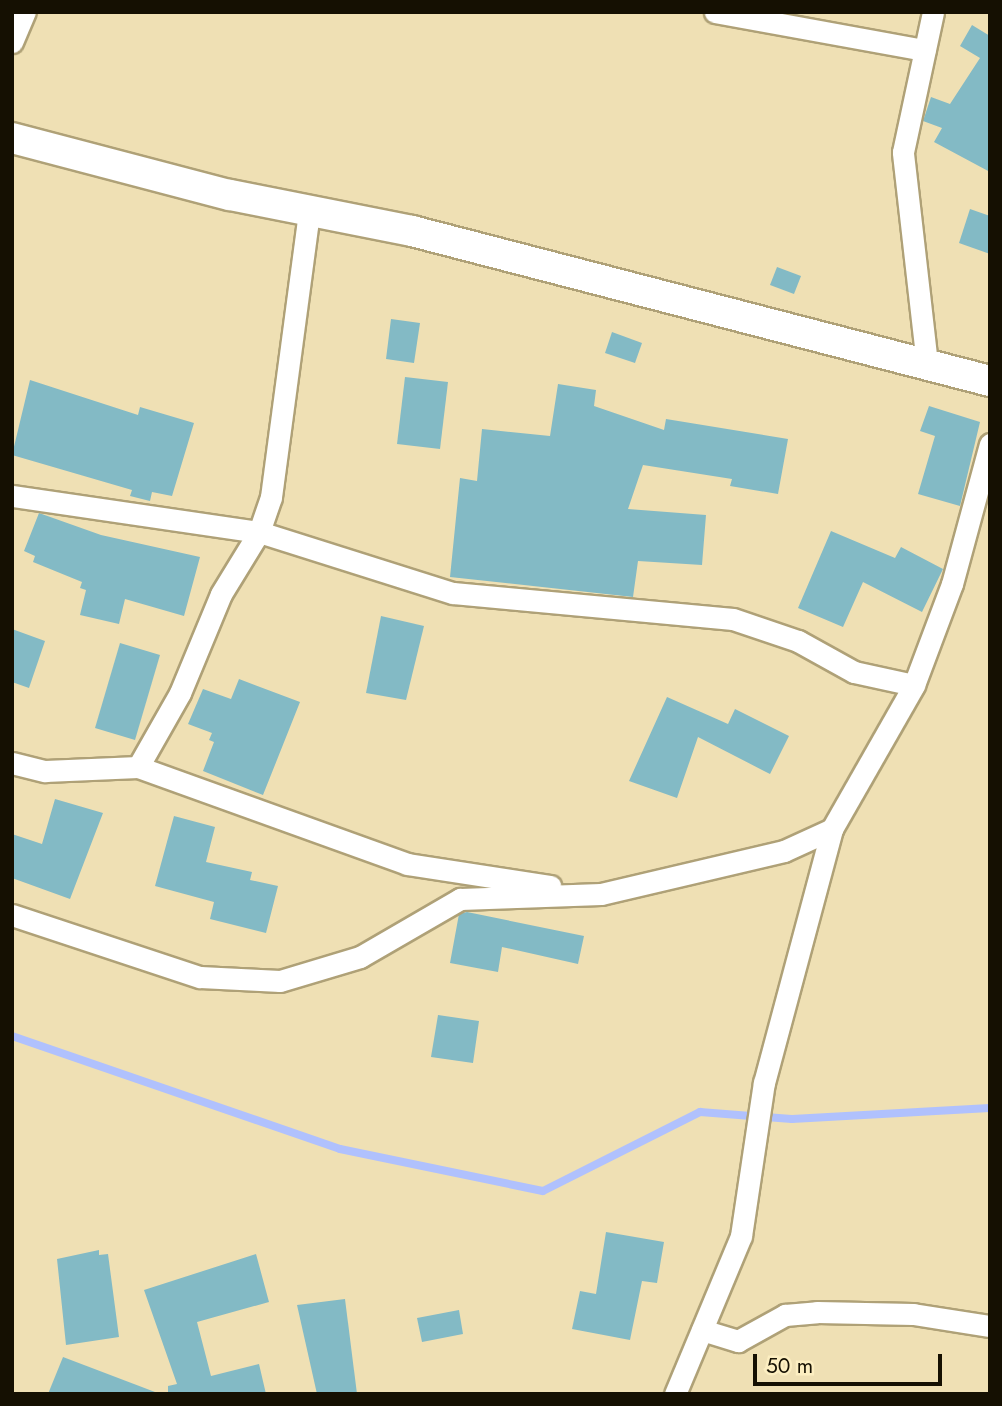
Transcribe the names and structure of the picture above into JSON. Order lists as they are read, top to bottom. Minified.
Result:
{"scale_bar":"50 m"}
